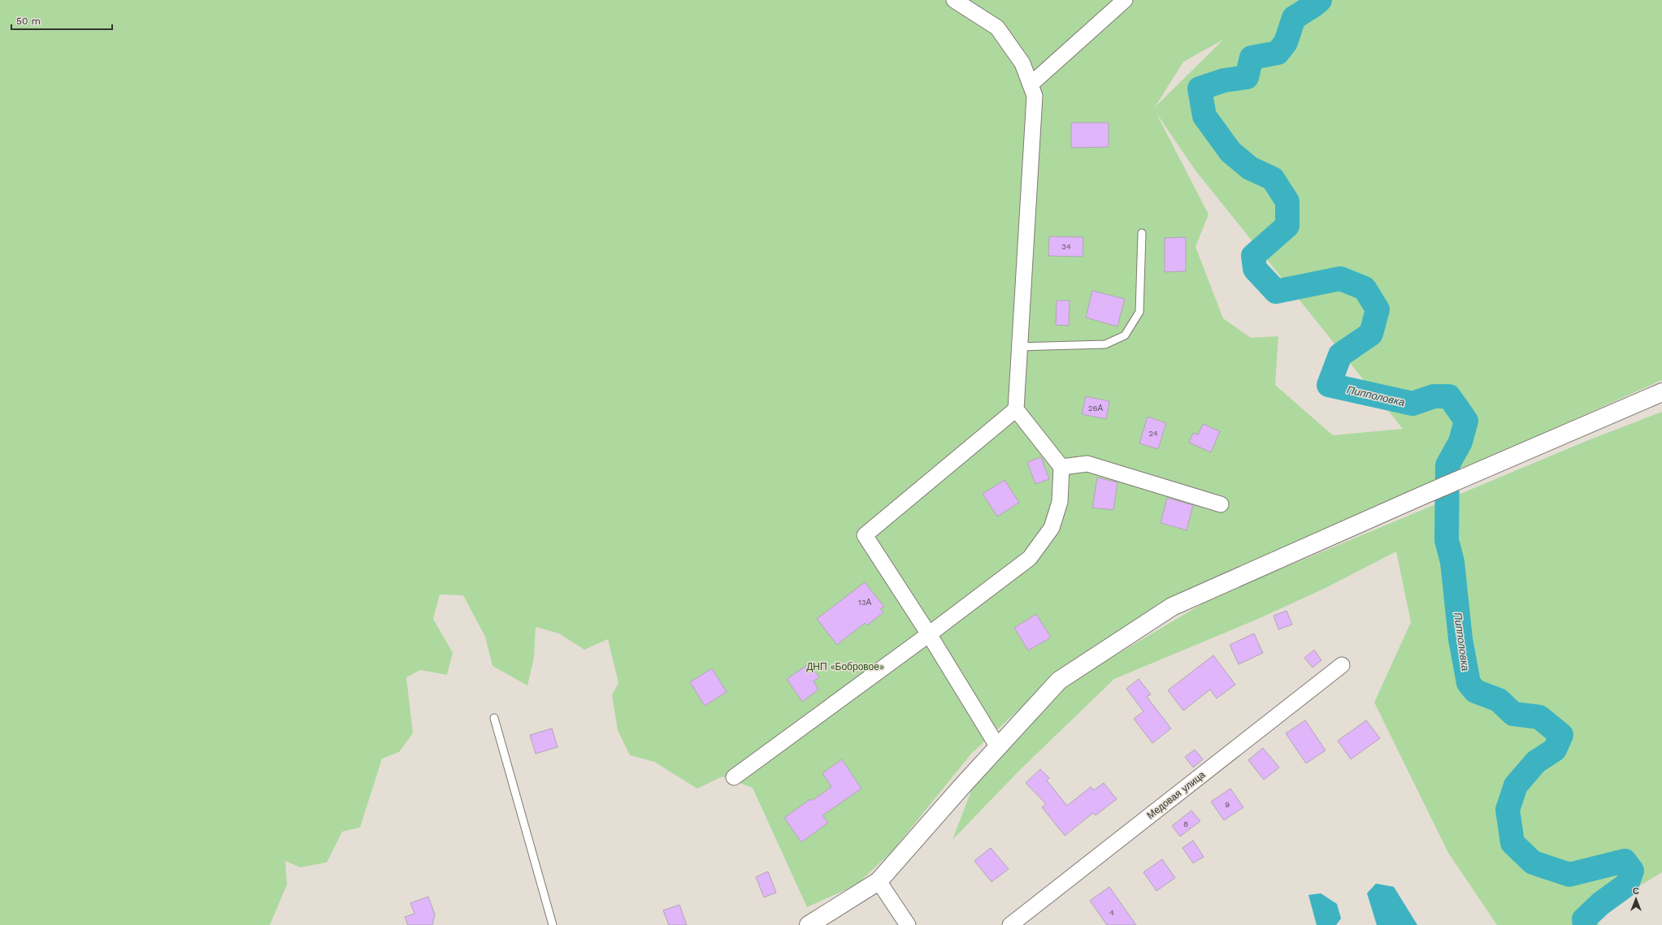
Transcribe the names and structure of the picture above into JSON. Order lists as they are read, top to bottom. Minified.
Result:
{"streets":{"street":["Медовая улица"]},"water":["Пипполовка"],"parks":["ДНП «Бобровое»"],"house_numbers":["34","26А","24","13А","9","8","4"],"scale_bar":"50 m","north":"top"}
